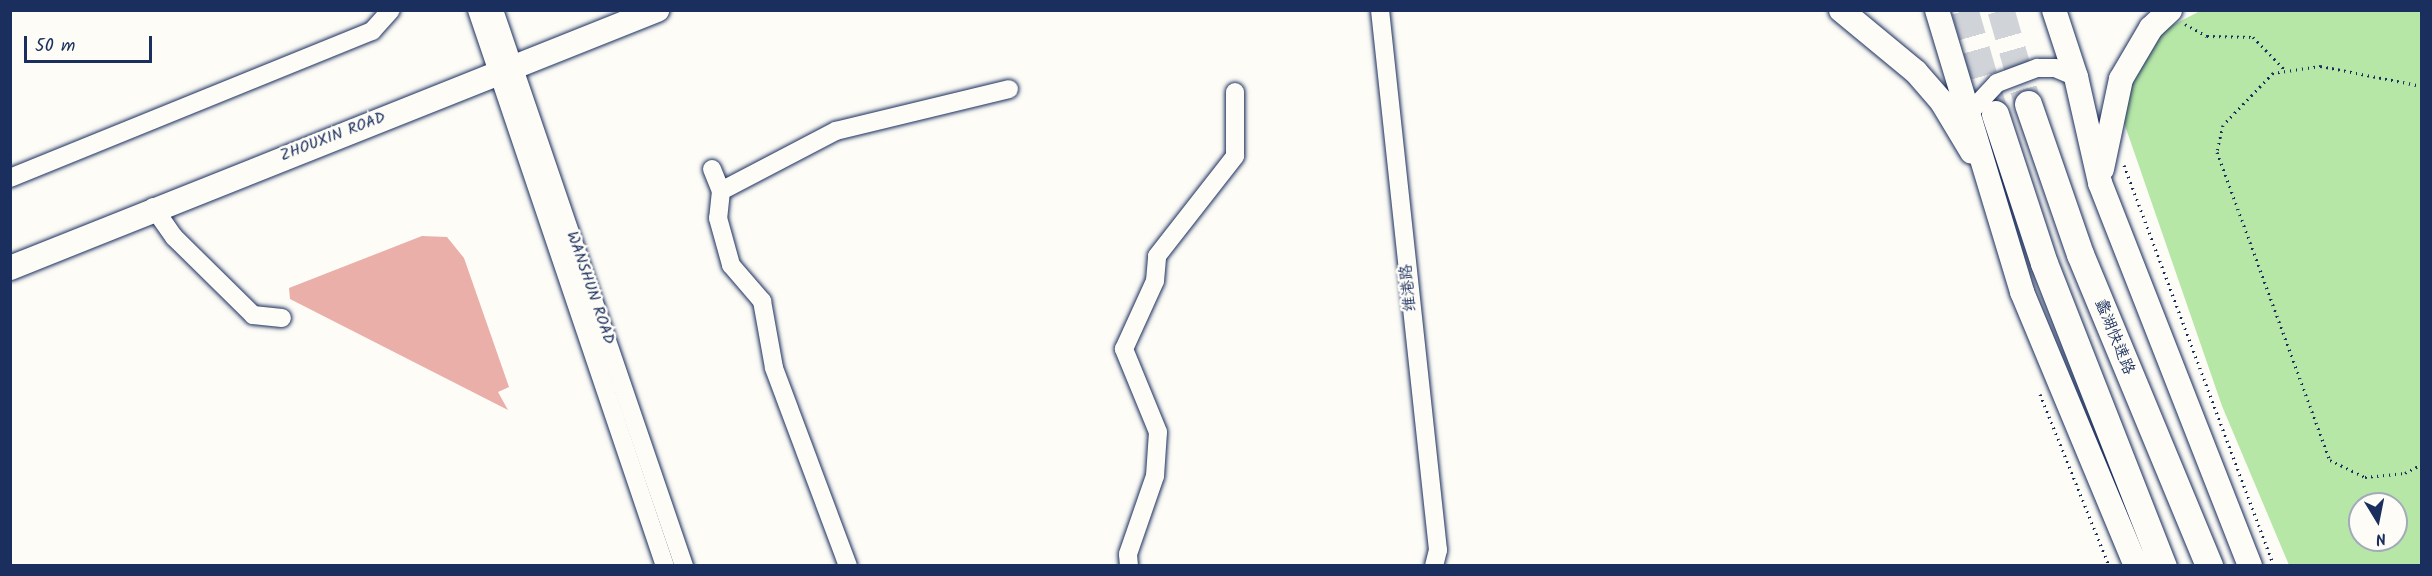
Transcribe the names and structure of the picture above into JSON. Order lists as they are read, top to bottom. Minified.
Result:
{"streets":{"highway":["蠡湖快速路"],"main road":["ZHOUXIN ROAD"],"street":["WANSHUN ROAD","维港路"]},"crossings":[["ZHOUXIN ROAD","WANSHUN ROAD"]],"scale_bar":"50 m","north":"bottom"}
